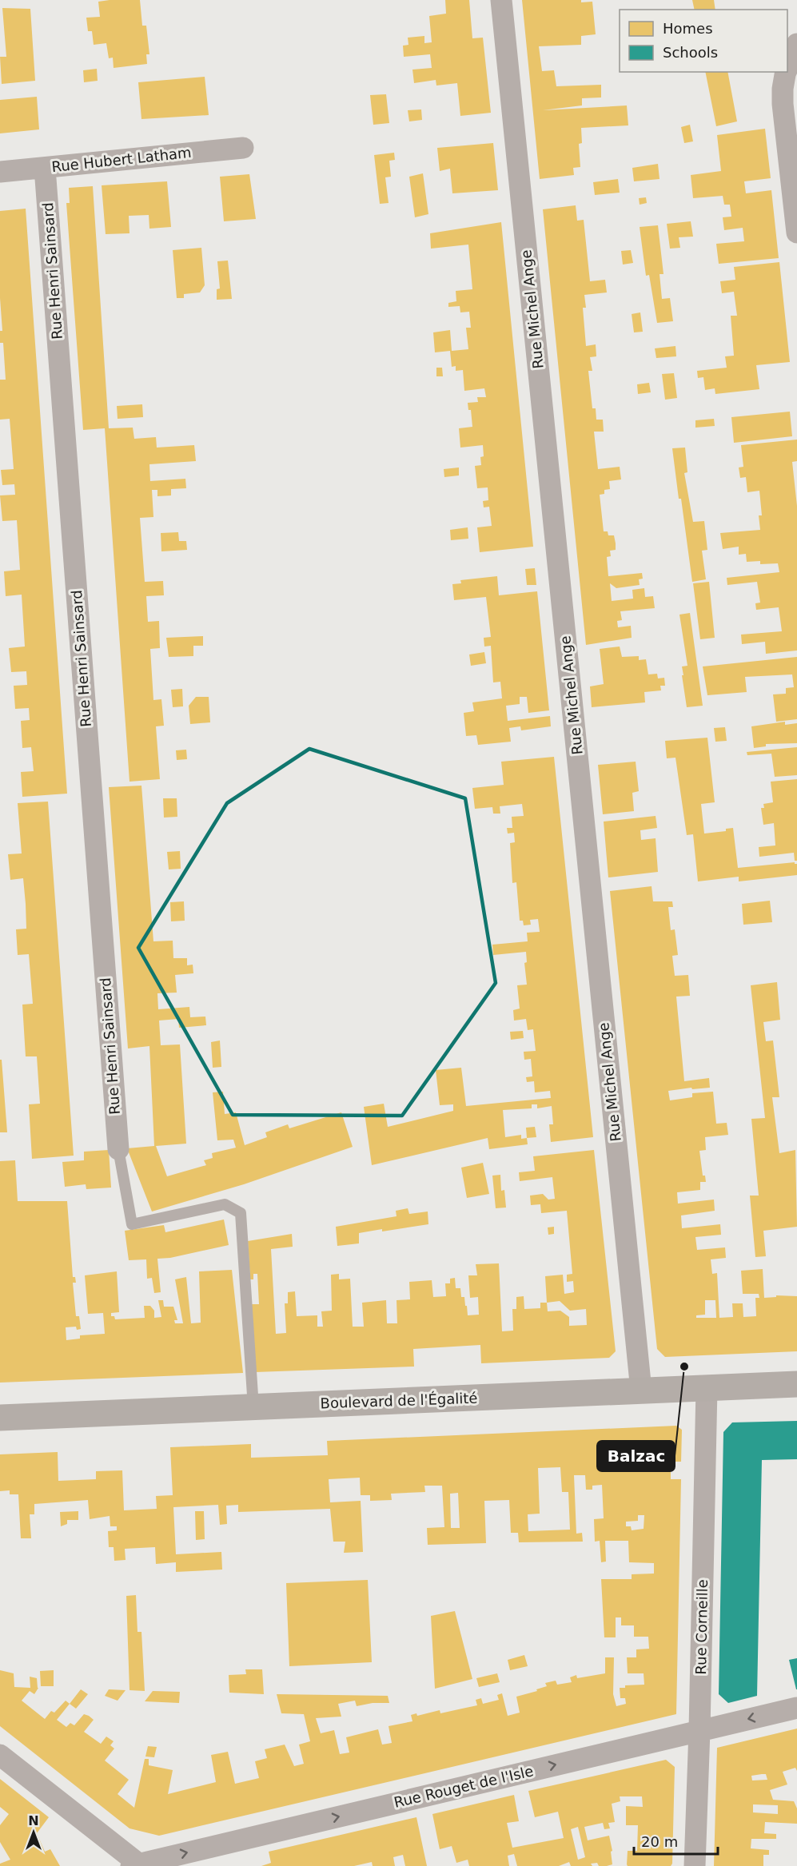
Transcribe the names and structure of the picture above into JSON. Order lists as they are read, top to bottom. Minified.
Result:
{"streets":{"main road":["Boulevard de l'Égalité"],"street":["Rue Hubert Latham","Rue Henri Sainsard","Rue Michel Ange","Rue Corneille","Rue Rouget de l'Isle"]},"crossings":[["Rue Hubert Latham","Rue Henri Sainsard"],["Rue Michel Ange","Boulevard de l'Égalité"],["Boulevard de l'Égalité","Rue Corneille"],["Rue Corneille","Rue Rouget de l'Isle"]],"places":["Balzac"],"legend":["Homes","Schools"],"scale_bar":"20 m","north":"top"}
